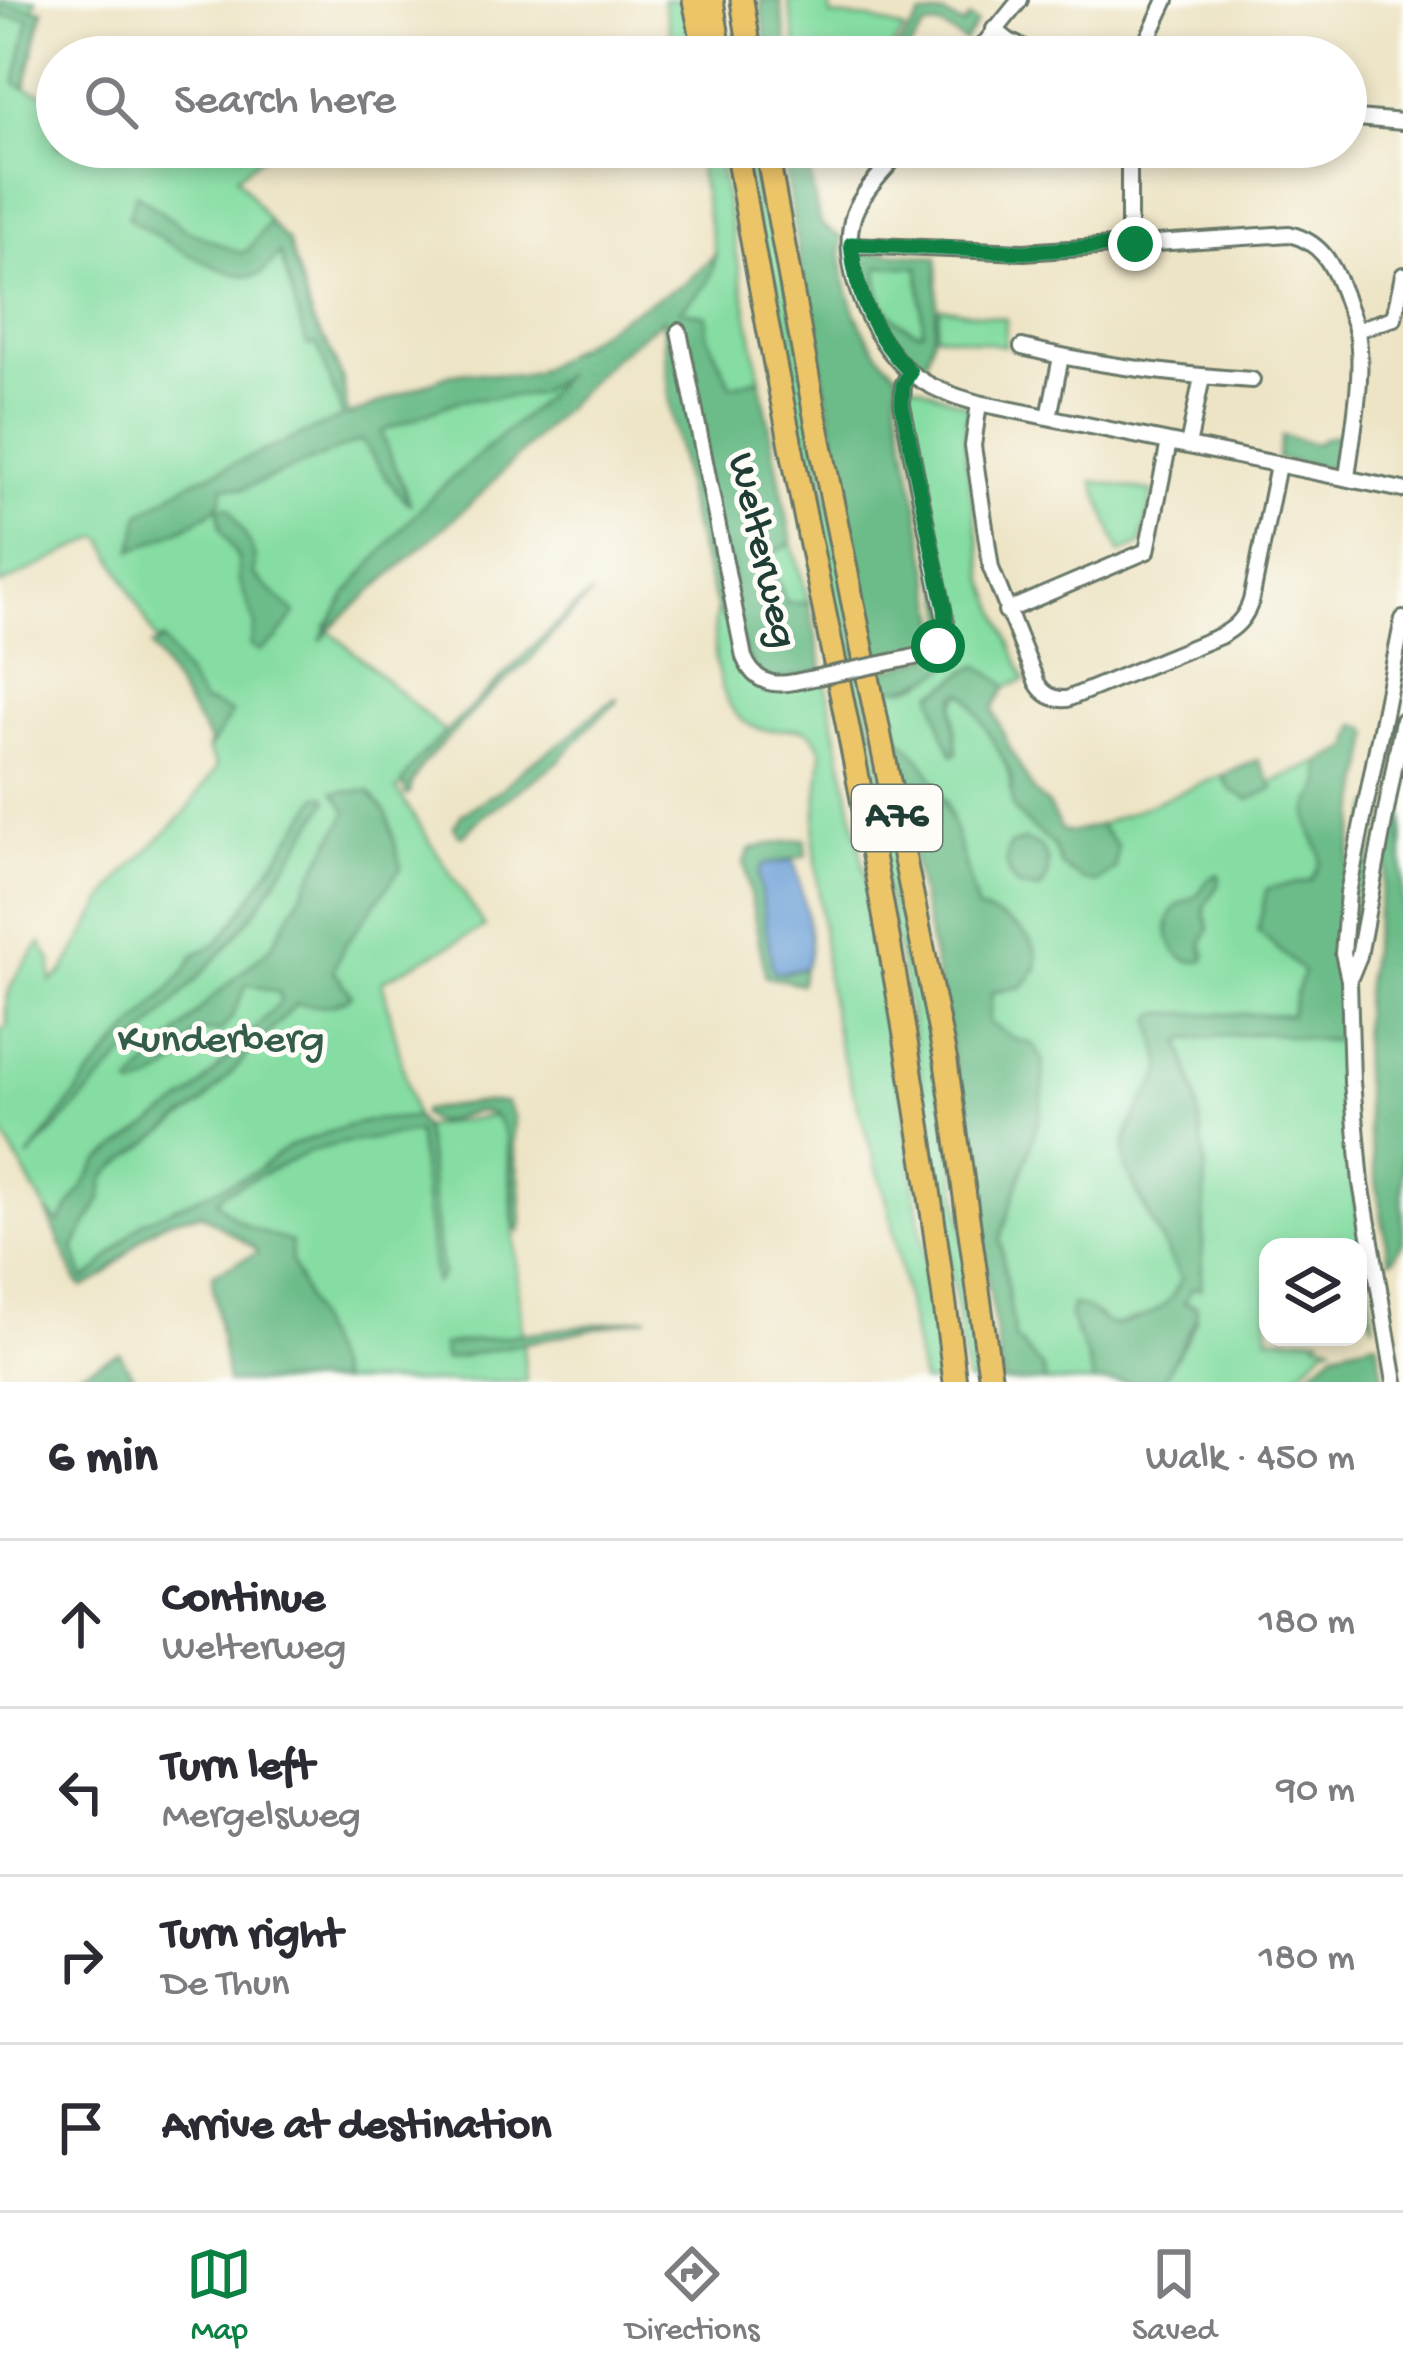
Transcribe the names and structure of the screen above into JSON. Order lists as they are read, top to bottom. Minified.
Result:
{"streets":{"highway":["A76"],"street":["Welterweg"]},"parks":["Kunderberg"],"page":{"search":"Search here","heading":["6 min","Walk · 450 m"],"list":[["Continue","Welterweg","180 m"],["Turn left","Mergelsweg","90 m"],["Turn right","De Thun","180 m"],"Arrive at destination"],"nav":["Map","Directions","Saved"]}}
